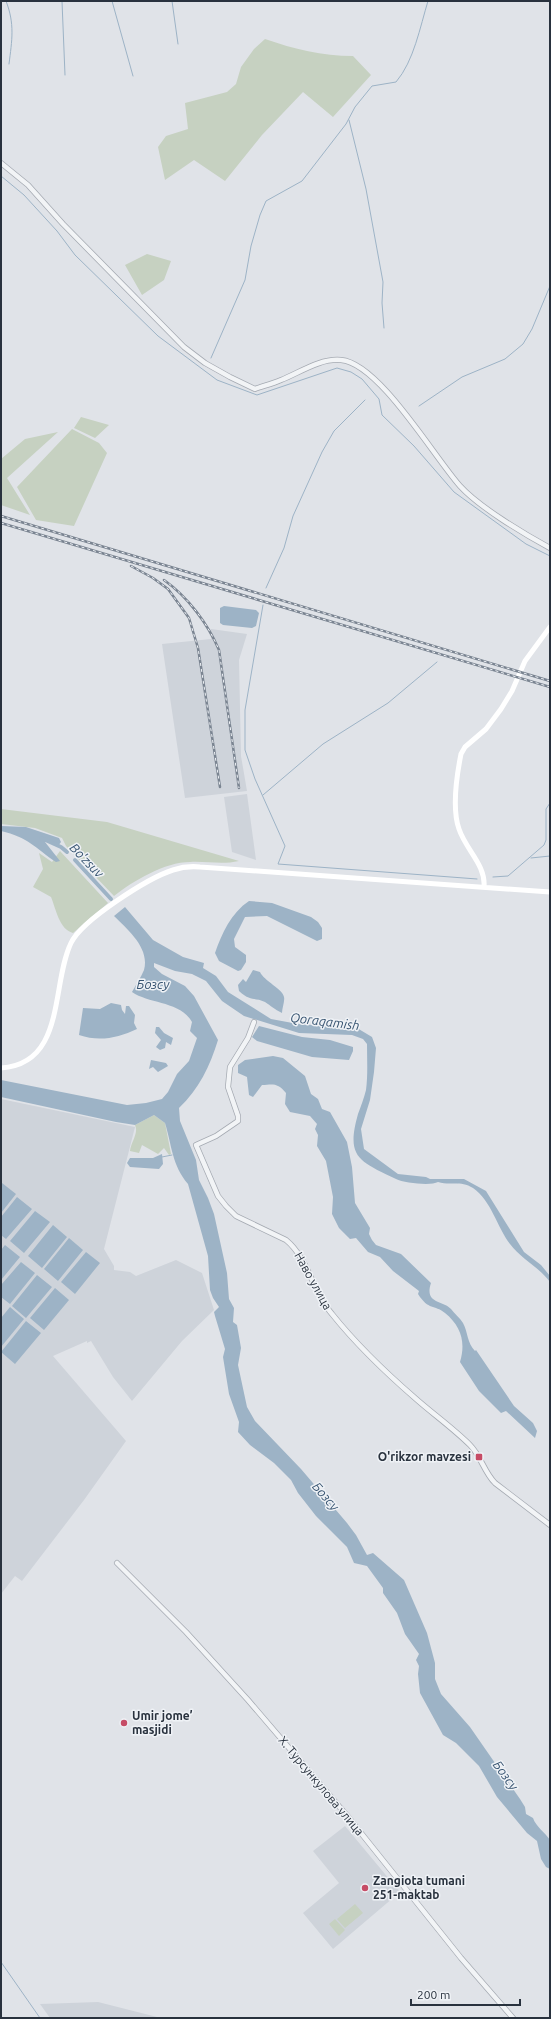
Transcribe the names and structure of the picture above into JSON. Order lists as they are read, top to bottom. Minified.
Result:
{"streets":{"street":["Наво улица","Х. Турсункулова улица"]},"water":["Bo'zsuv","Бозсу","Qoraqamish"],"places":{"transit":["O'rikzor mavzesi"],"other":["Umir jome’ masjidi","Zangiota tumani 251-maktab"]},"scale_bar":"200 m"}
